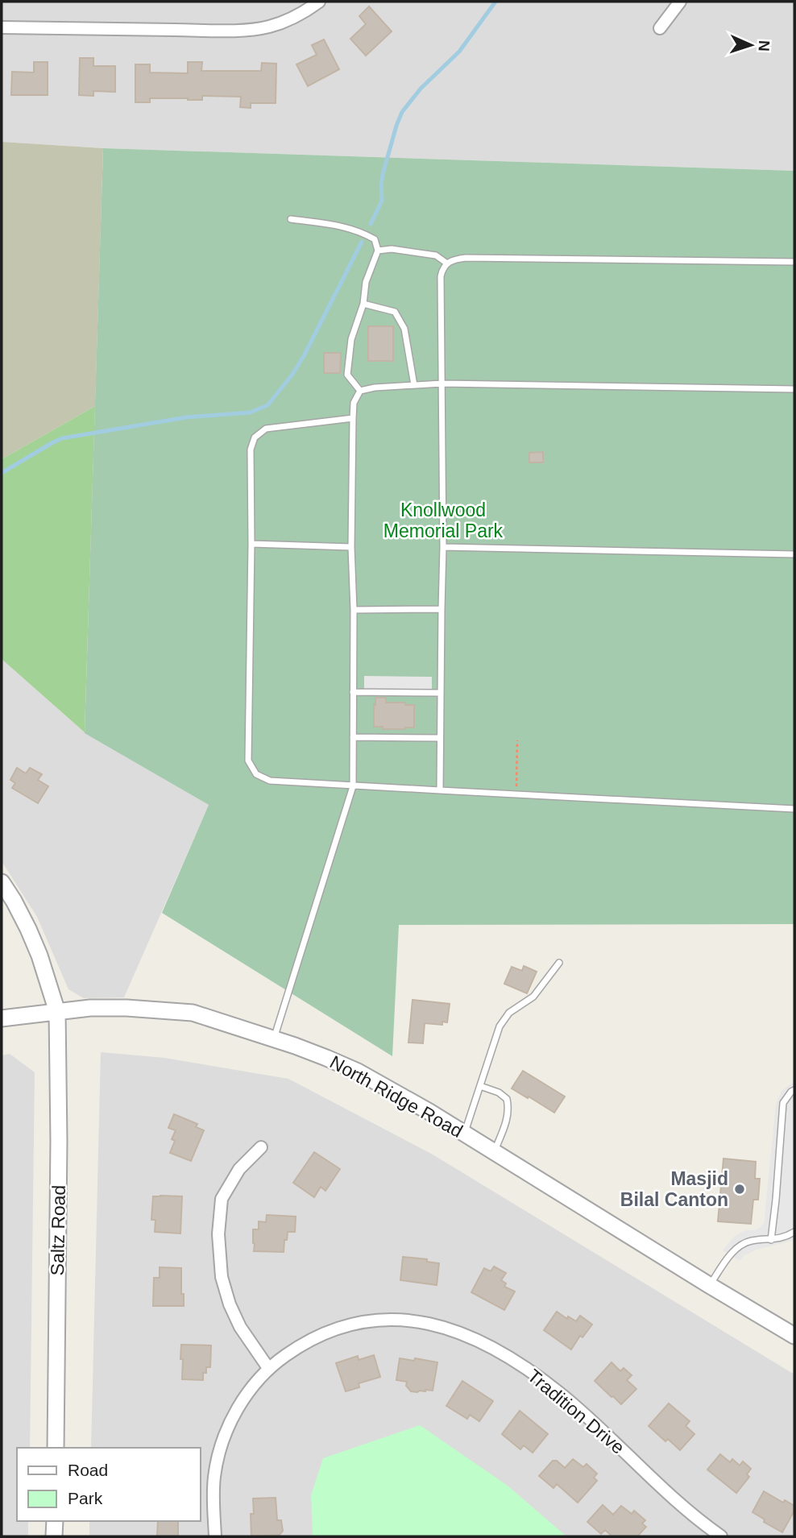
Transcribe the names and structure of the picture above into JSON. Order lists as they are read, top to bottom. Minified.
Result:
{"streets":{"street":["North Ridge Road","Saltz Road","Tradition Drive"]},"crossings":[["North Ridge Road","Saltz Road"]],"parks":["Knollwood Memorial Park"],"places":["Masjid Bilal Canton"],"legend":["Road","Park"],"north":"right"}
